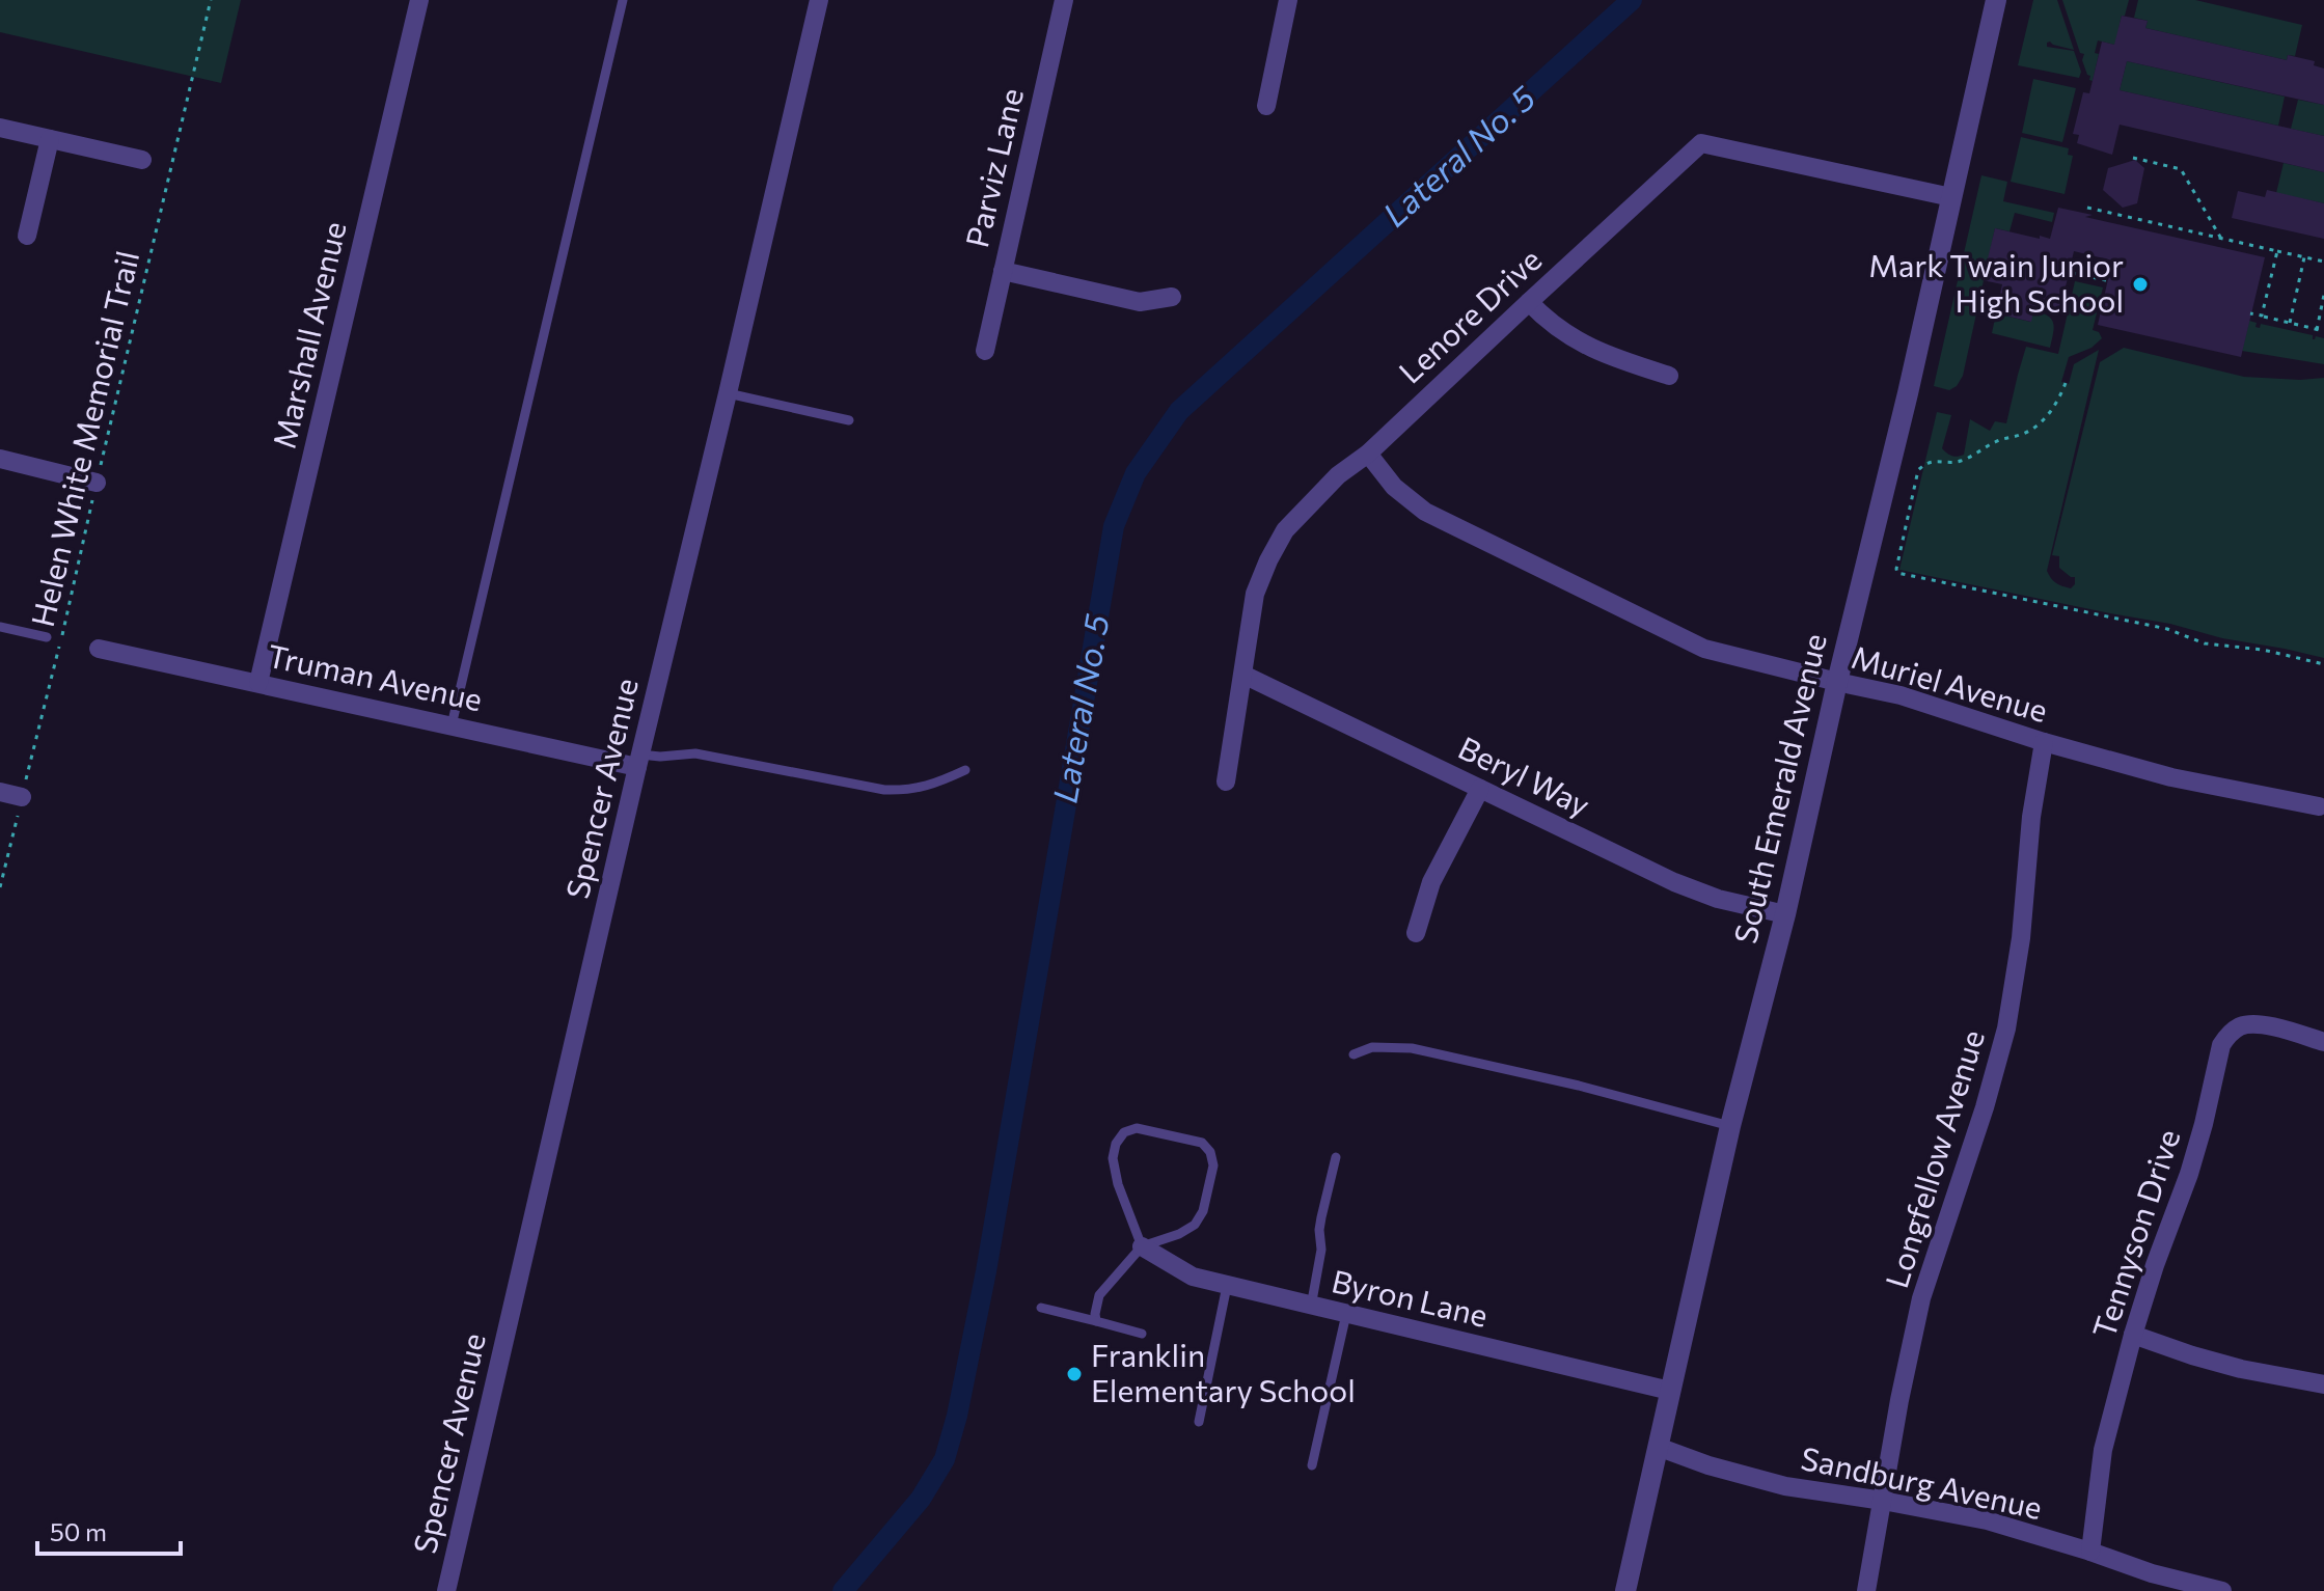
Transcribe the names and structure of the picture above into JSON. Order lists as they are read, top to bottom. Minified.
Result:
{"streets":{"street":["Parviz Lane","Lenore Drive","Marshall Avenue","Truman Avenue","Muriel Avenue","Beryl Way","Spencer Avenue","South Emerald Avenue","Longfellow Avenue","Tennyson Drive","Byron Lane","Sandburg Avenue"],"path":["Helen White Memorial Trail"]},"crossings":[["Lenore Drive","Muriel Avenue"],["Lenore Drive","Beryl Way"],["Lenore Drive","South Emerald Avenue"],["Marshall Avenue","Truman Avenue"],["Truman Avenue","Spencer Avenue"],["Muriel Avenue","South Emerald Avenue"],["Muriel Avenue","Longfellow Avenue"],["Beryl Way","South Emerald Avenue"],["South Emerald Avenue","Byron Lane"],["South Emerald Avenue","Sandburg Avenue"],["Longfellow Avenue","Sandburg Avenue"],["Tennyson Drive","Sandburg Avenue"]],"water":["Lateral No. 5"],"places":["Mark Twain Junior High School","Franklin Elementary School"],"scale_bar":"50 m"}
